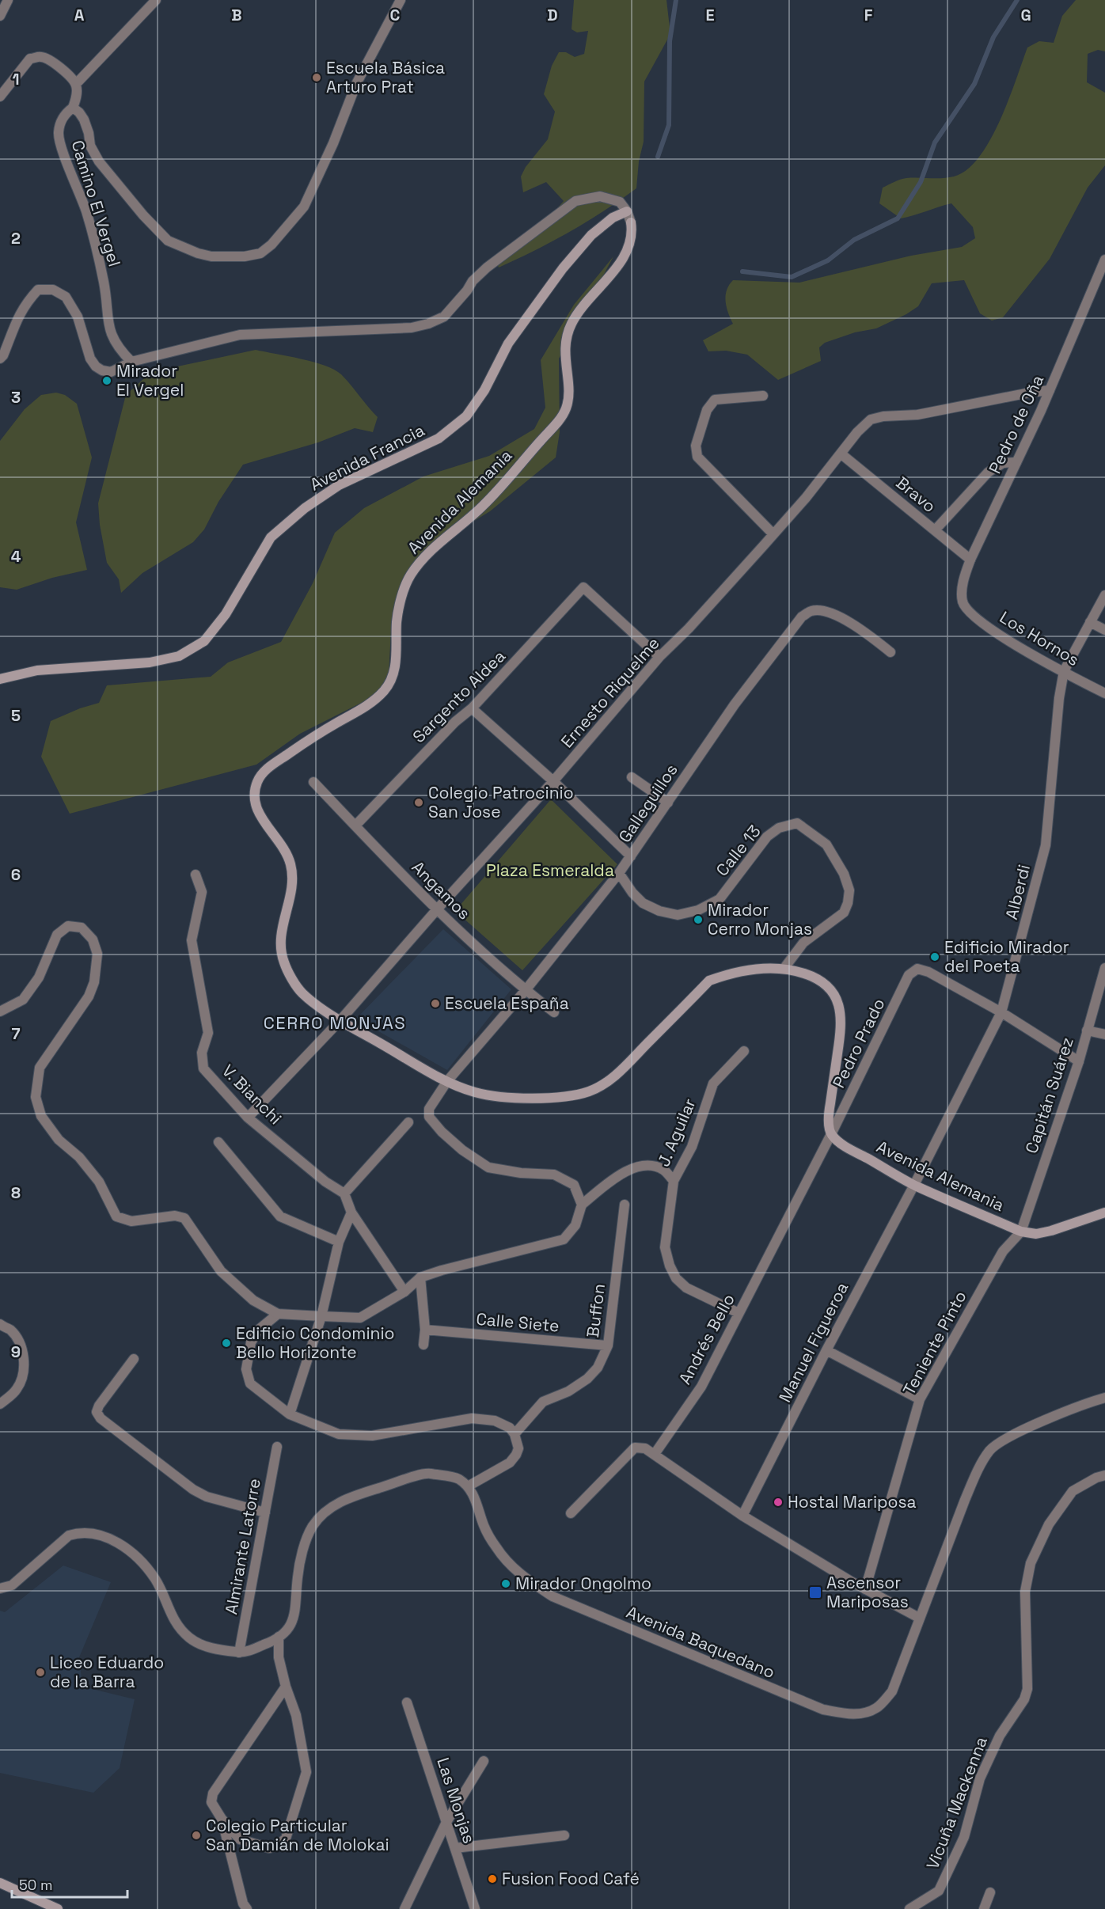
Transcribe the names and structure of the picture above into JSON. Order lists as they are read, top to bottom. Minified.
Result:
{"streets":{"main road":["Avenida Francia","Avenida Alemania"],"street":["Camino El Vergel","Pedro de Oña","Bravo","Los Hornos","Ernesto Riquelme","Sargento Aldea","Galleguillos","Calle 13","Angamos","Alberdi","Pedro Prado","V. Bianchi","Capitán Suárez","J. Aguilar","Buffon","Calle Siete","Andrés Bello","Manuel Figueroa","Teniente Pinto","Almirante Latorre","Avenida Baquedano","Las Monjas","Vicuña Mackenna"]},"crossings":[["Pedro de Oña","Bravo"],["Pedro de Oña","Los Hornos"],["Pedro de Oña","Ernesto Riquelme"],["Avenida Francia","Avenida Alemania"],["Bravo","Ernesto Riquelme"],["Avenida Alemania","Ernesto Riquelme"],["Avenida Alemania","Galleguillos"],["Avenida Alemania","Calle 13"],["Avenida Alemania","Alberdi"],["Avenida Alemania","Pedro Prado"],["Avenida Alemania","Capitán Suárez"],["Avenida Alemania","Andrés Bello"],["Avenida Alemania","Manuel Figueroa"],["Avenida Alemania","Teniente Pinto"],["Los Hornos","Alberdi"],["Ernesto Riquelme","Sargento Aldea"],["Ernesto Riquelme","Angamos"],["Ernesto Riquelme","V. Bianchi"],["Sargento Aldea","Angamos"],["Galleguillos","Calle 13"],["Galleguillos","Angamos"],["Alberdi","Pedro Prado"],["Alberdi","Manuel Figueroa"],["Pedro Prado","Andrés Bello"],["Capitán Suárez","Teniente Pinto"],["J. Aguilar","Andrés Bello"],["Buffon","Calle Siete"]],"districts":["CERRO MONJAS"],"parks":["Plaza Esmeralda"],"places":{"other":["Escuela Básica Arturo Prat","Mirador El Vergel","Colegio Patrocinio San Jose","Mirador Cerro Monjas","Edificio Mirador del Poeta","Escuela España","Edificio Condominio Bello Horizonte","Hostal Mariposa","Mirador Ongolmo","Liceo Eduardo de la Barra","Colegio Particular San Damián de Molokai","Fusion Food Café"],"transit":["Ascensor Mariposas"]},"scale_bar":"50 m","grid":{"columns":["A","B","C","D","E","F","G"],"rows":["1","2","3","4","5","6","7","8","9"]}}
